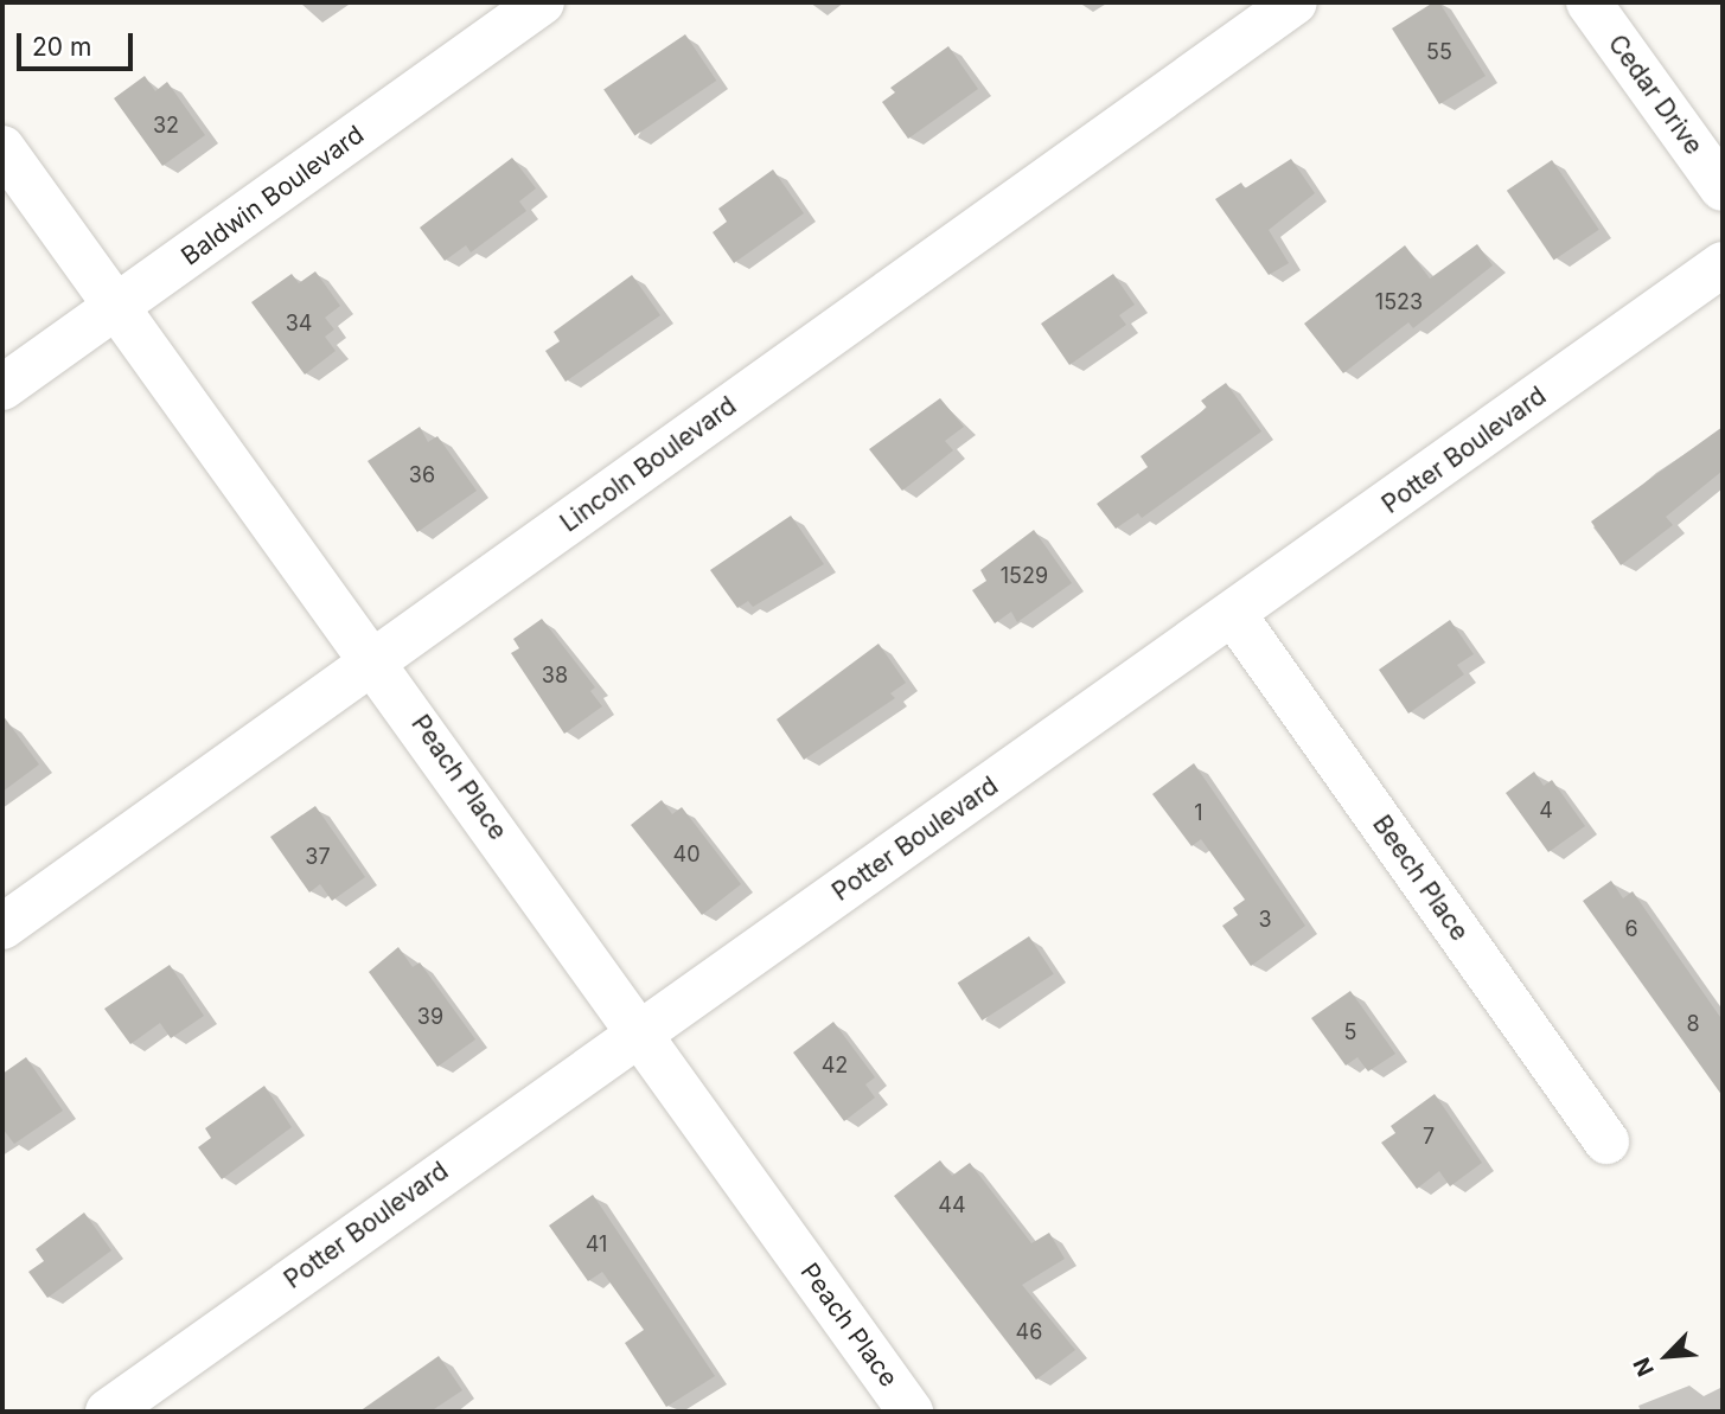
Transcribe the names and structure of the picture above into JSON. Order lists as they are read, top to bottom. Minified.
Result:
{"streets":{"street":["Cedar Drive","Baldwin Boulevard","Potter Boulevard","Lincoln Boulevard","Peach Place","Beech Place"]},"crossings":[["Baldwin Boulevard","Peach Place"],["Potter Boulevard","Peach Place"],["Potter Boulevard","Beech Place"],["Lincoln Boulevard","Peach Place"]],"house_numbers":["55","32","1523","34","36","1529","38","4","1","40","37","3","6","39","8","5","42","7","44","41","46"],"scale_bar":"20 m","north":"bottom left"}
